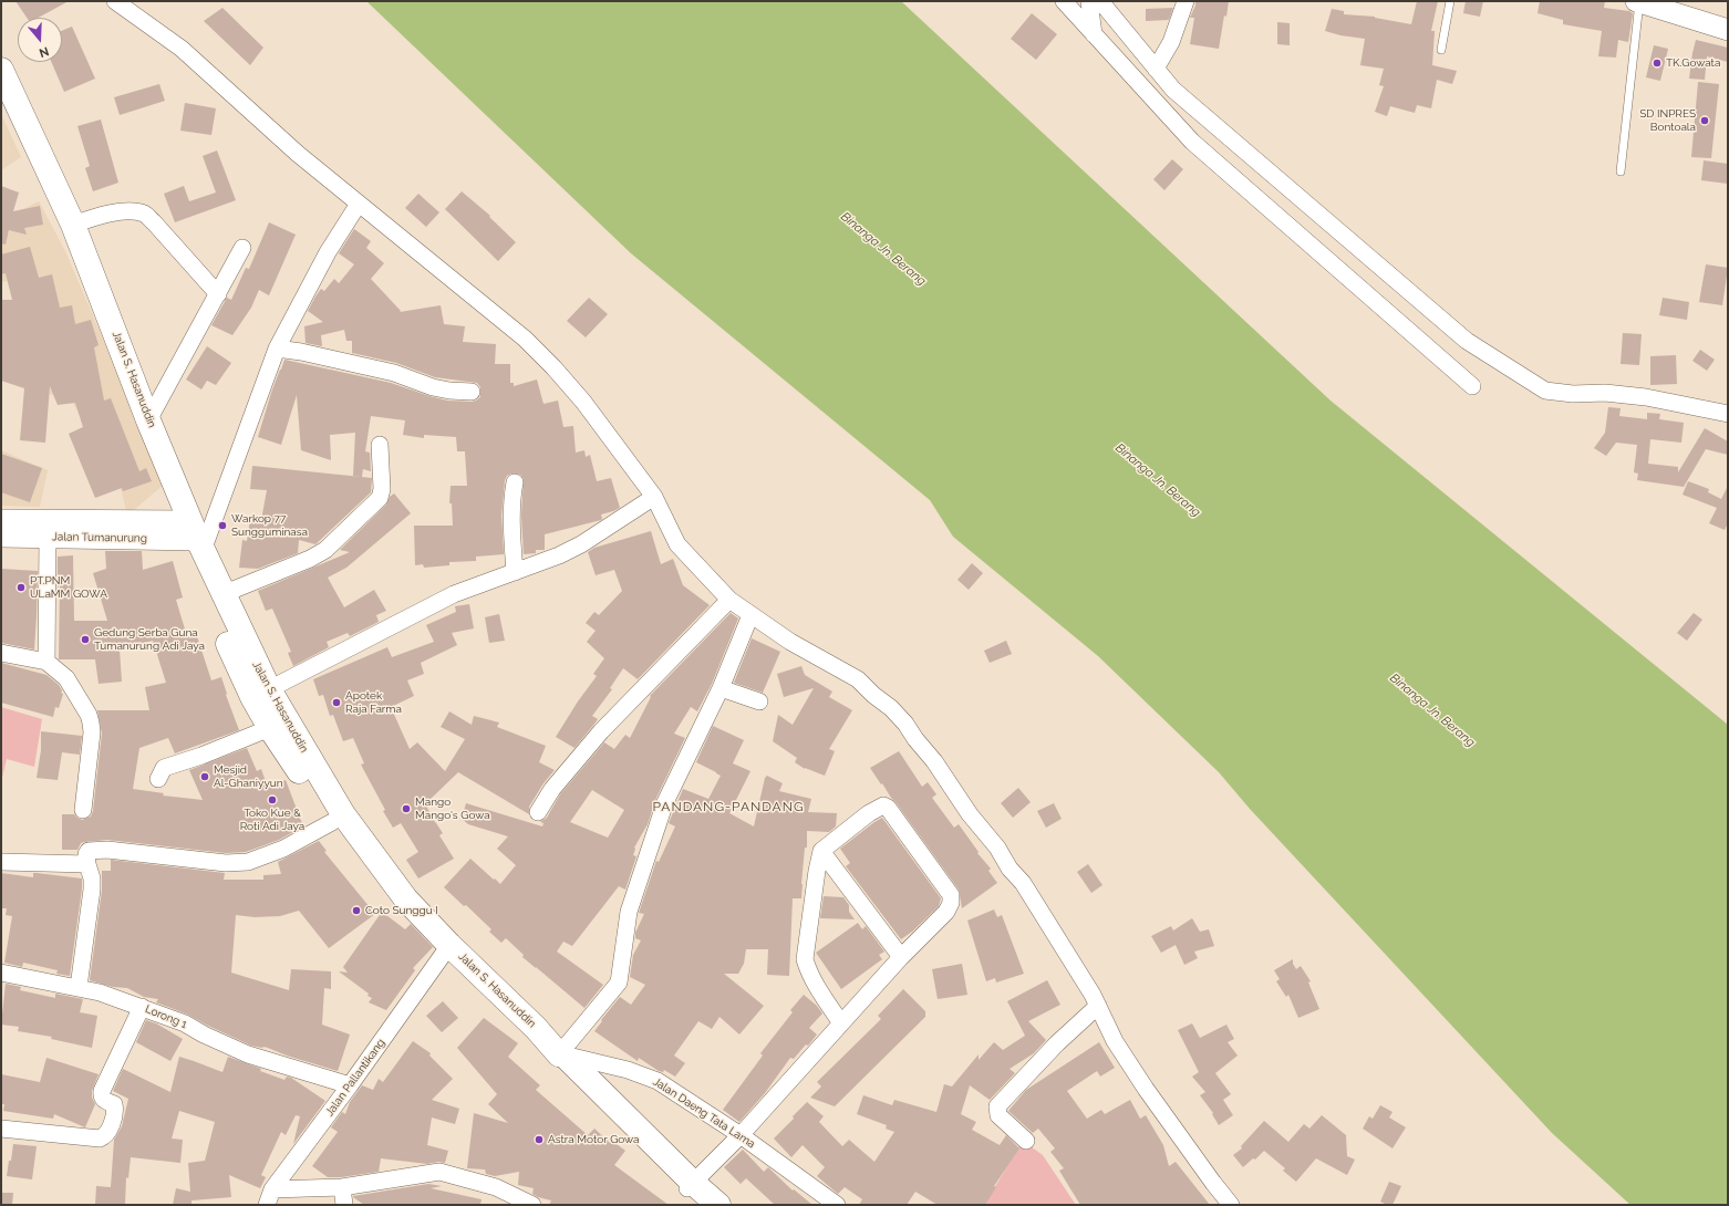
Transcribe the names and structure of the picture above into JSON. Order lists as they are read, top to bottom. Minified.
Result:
{"streets":{"highway":["Jalan S. Hasanuddin"],"street":["Jalan Tumanurung","Lorong 1","Jalan Pallantikang","Jalan Daeng Tata Lama"]},"crossings":[["Jalan S. Hasanuddin","Jalan Tumanurung"],["Jalan S. Hasanuddin","Jalan Pallantikang"],["Jalan S. Hasanuddin","Jalan Daeng Tata Lama"],["Lorong 1","Jalan Pallantikang"]],"districts":["PANDANG-PANDANG"],"water":["Binanga Jn. Berang"],"places":["TK.Gowata","SD INPRES Bontoala","Warkop 77 Sungguminasa","PT.PNM ULaMM GOWA","Gedung Serba Guna Tumanurung Adi Jaya","Apotek Raja Farma","Mesjid Al-Ghaniyyun","Toko Kue & Roti Adi Jaya","Mango Mango's Gowa","Coto Sunggu I","Astra Motor Gowa"],"north":"bottom"}
